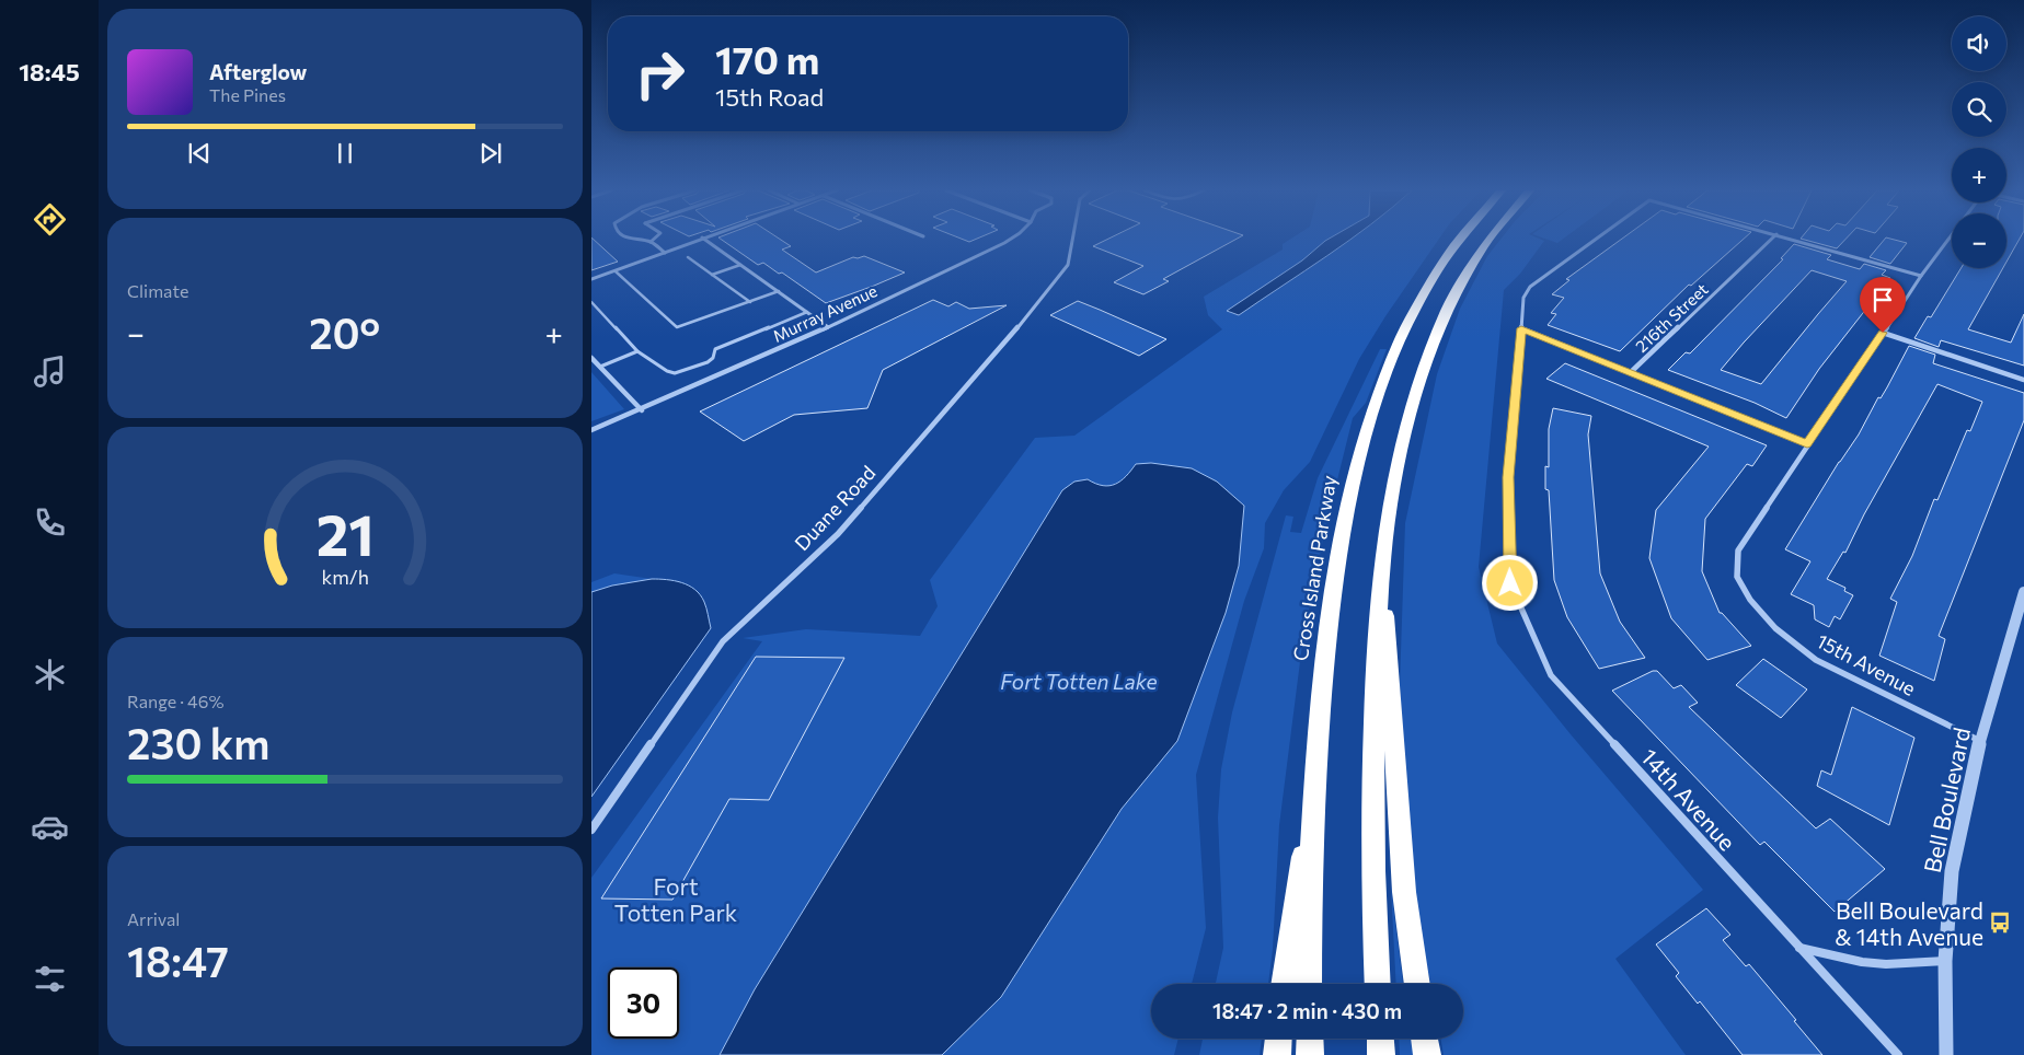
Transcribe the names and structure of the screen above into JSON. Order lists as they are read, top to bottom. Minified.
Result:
{"streets":{"highway":["Cross Island Parkway"],"street":["Murray Avenue","216th Street","Duane Road","15th Avenue","14th Avenue","Bell Boulevard"]},"crossings":[["15th Avenue","Bell Boulevard"]],"water":["Fort Totten Lake"],"parks":["Fort Totten Park"],"places":{"bus stop":["Bell Boulevard & 14th Avenue"]},"page":{"tabs":"18:45","map_buttons":["+","−"],"turn":["170 m","15th Road"],"song":["Afterglow","The Pines"],"tile":["Climate",["Range · 46%","230 km"],["Arrival","18:47"]],"heat":["−","20°","+"],"limit":"30","trip":"18:47 · 2 min · 430 m","gauge":["21","km/h"]}}
